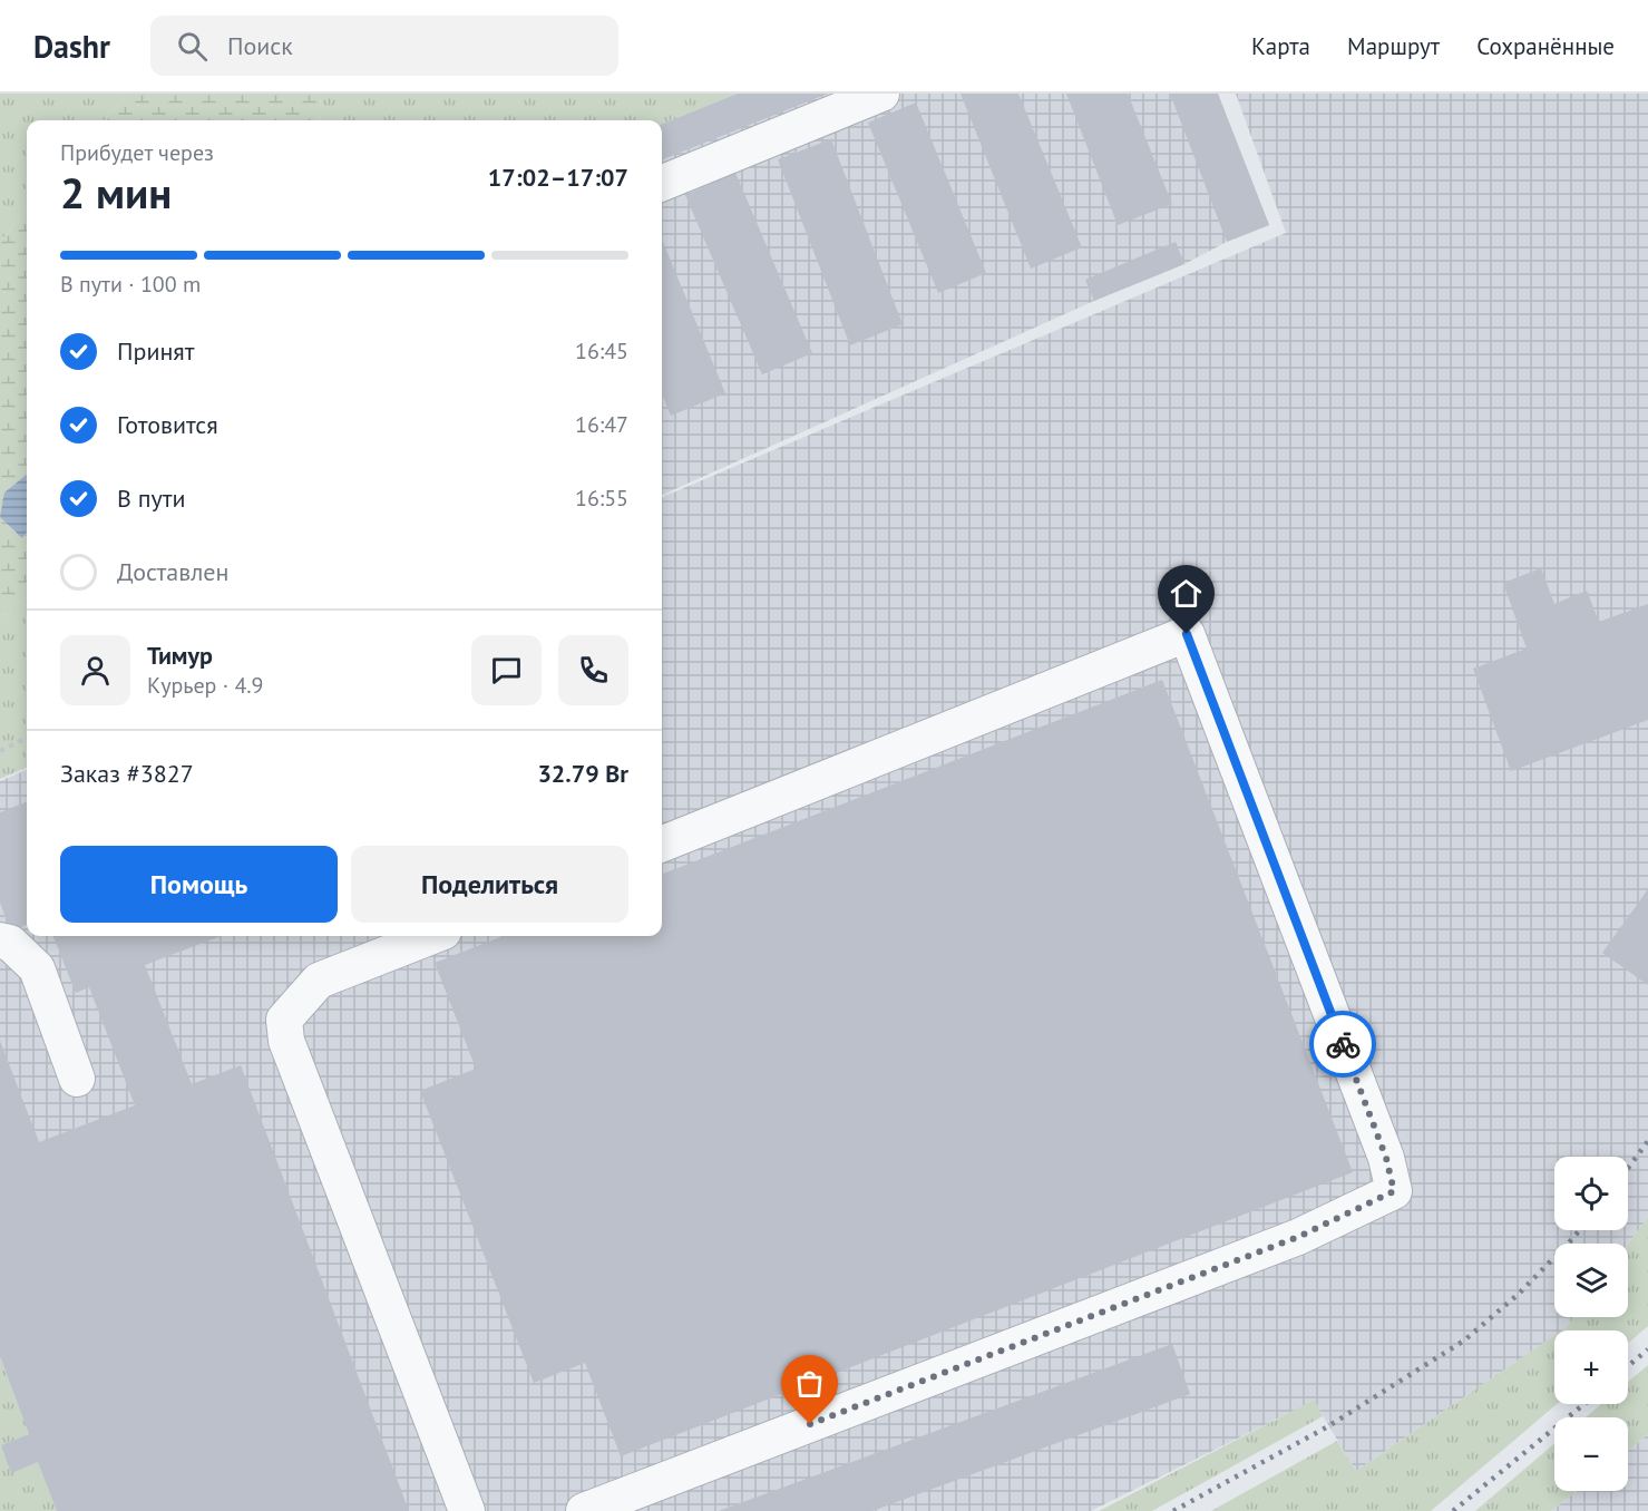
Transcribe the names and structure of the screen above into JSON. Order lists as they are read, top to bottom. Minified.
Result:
{"page":{"header":"Dashr","search":"Поиск","nav":["Карта","Маршрут","Сохранённые"],"heading":["2 мин","Прибудет через","17:02–17:07"],"panel":["Тимур","Курьер · 4.9","Заказ #3827","32.79 Br"],"bar":"В пути · 100 m","list":[["Принят","16:45"],["Готовится","16:47"],["В пути","16:55"],"Доставлен"],"buttons":["Помощь","Поделиться"],"map_buttons":["+","−"]}}
